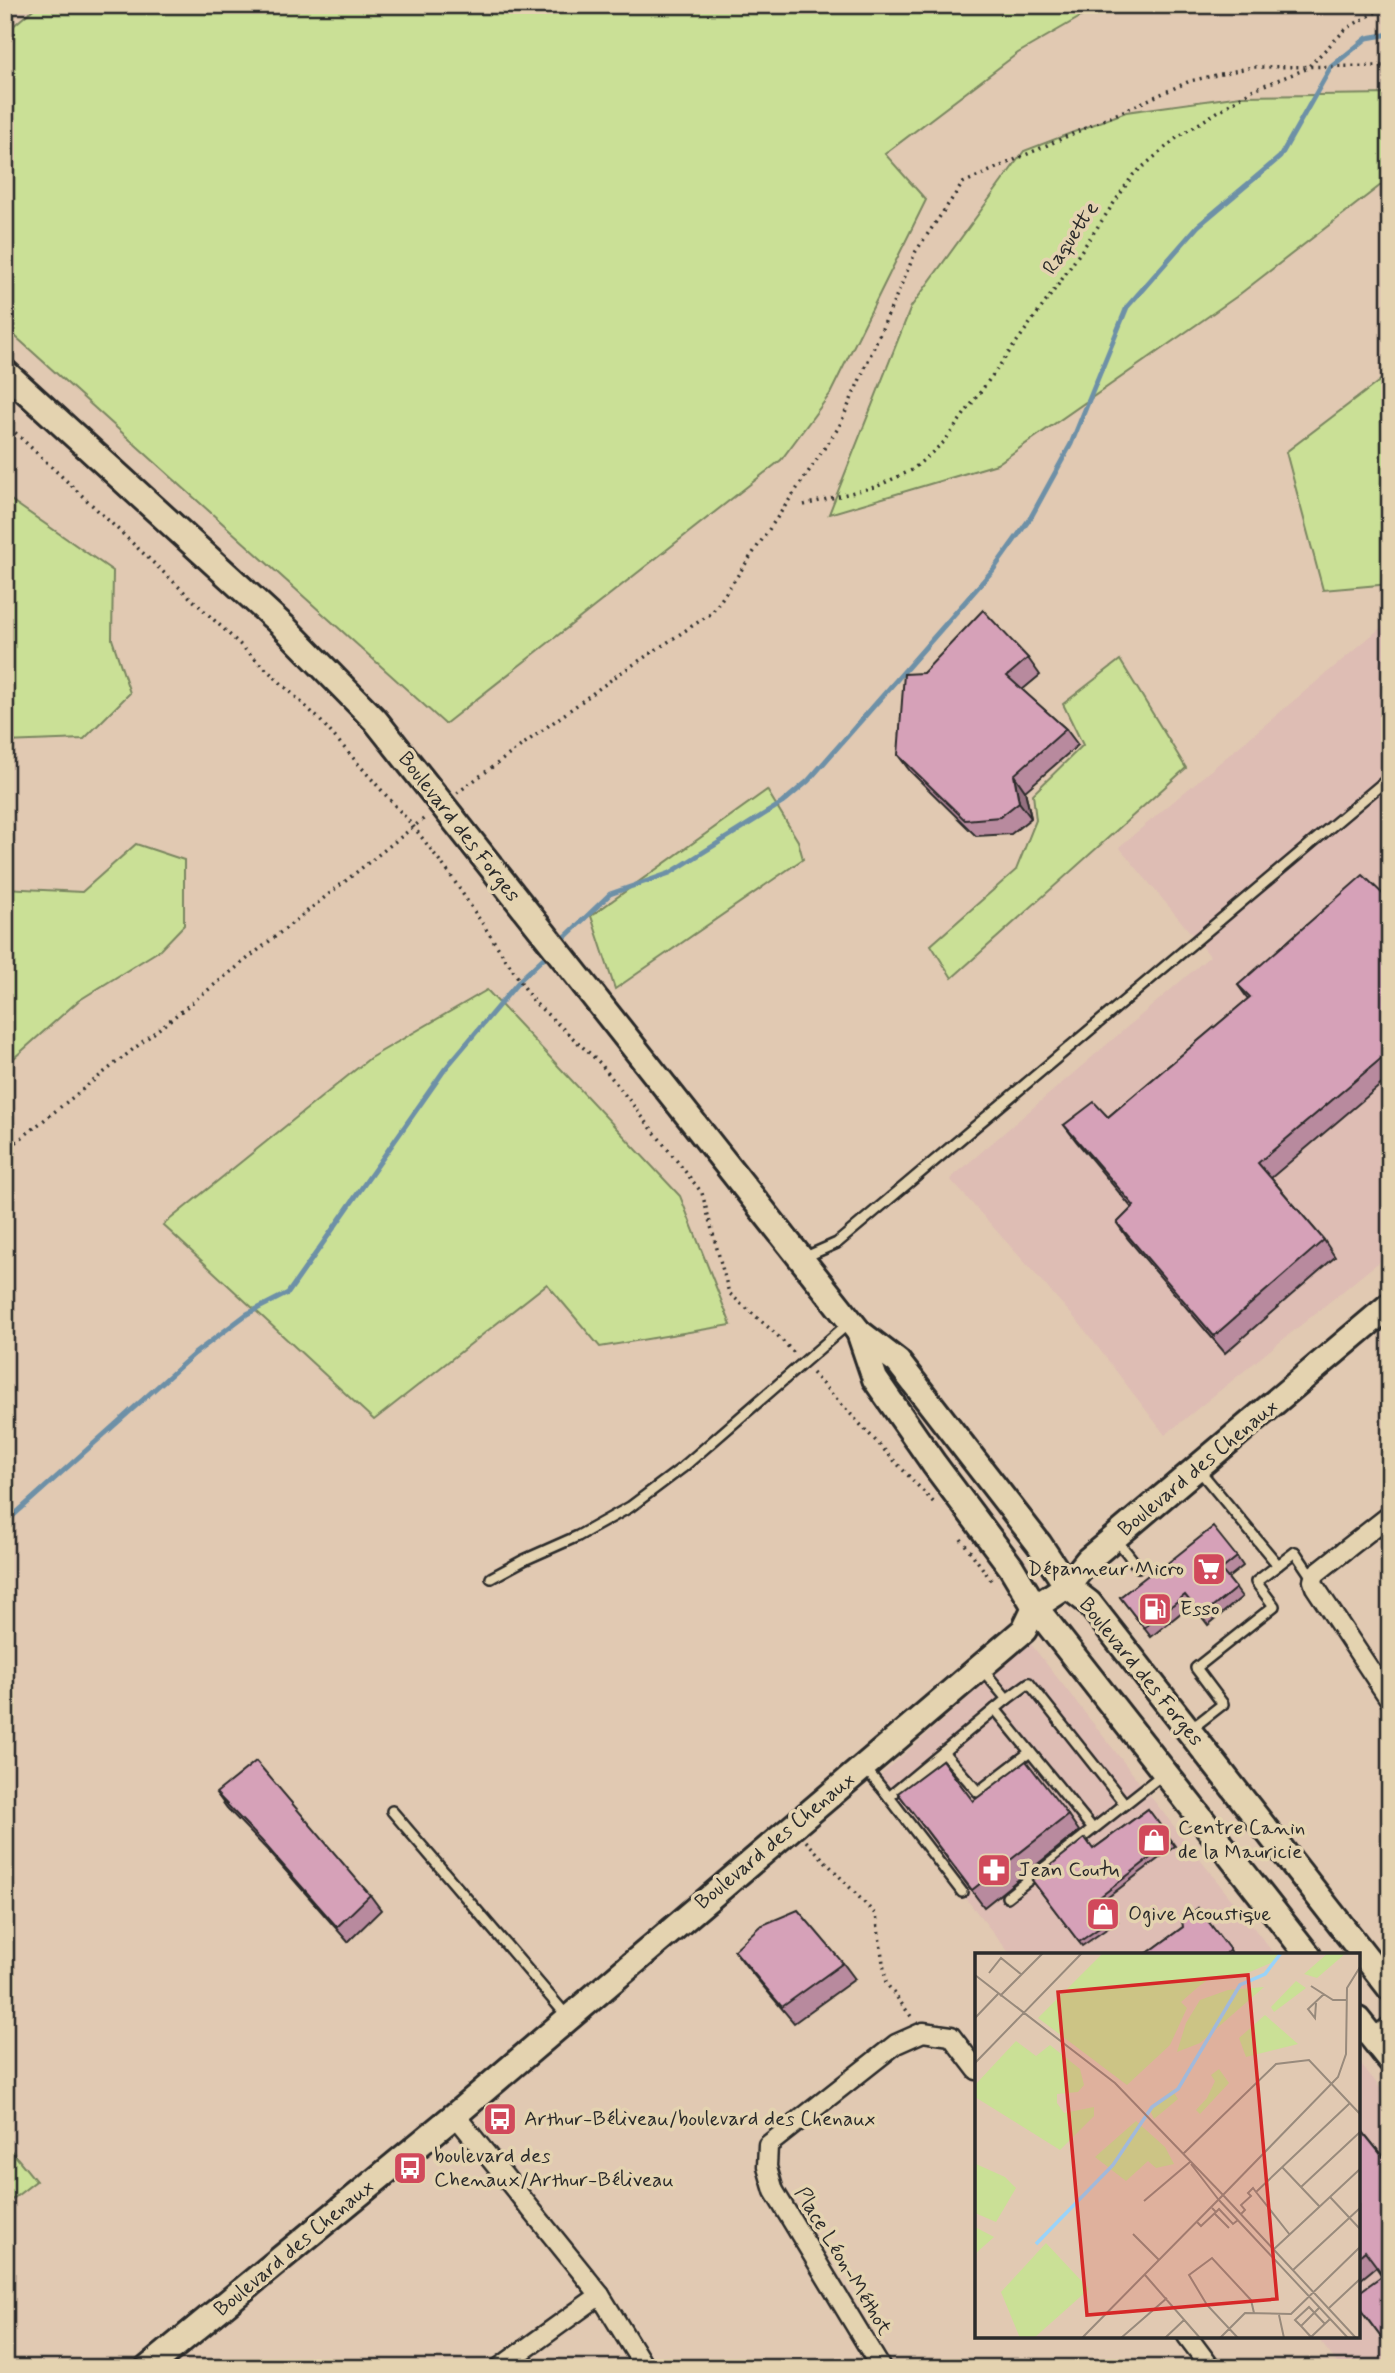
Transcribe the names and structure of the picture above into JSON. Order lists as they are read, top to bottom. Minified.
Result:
{"streets":{"street":["Boulevard des Forges","Boulevard des Chenaux","Place Léon-Méthot"],"path":["Raquette"]},"crossings":[["Boulevard des Forges","Boulevard des Chenaux"]],"places":{"supermarket":["Dépanneur Micro"],"fuel station":["Esso"],"shop":["Centre Canin de la Mauricie","Ogive Acoustique"],"pharmacy":["Jean Coutu"],"bus stop":["Arthur-Béliveau/boulevard des Chenaux","boulevard des Chenaux/Arthur-Béliveau"]}}
